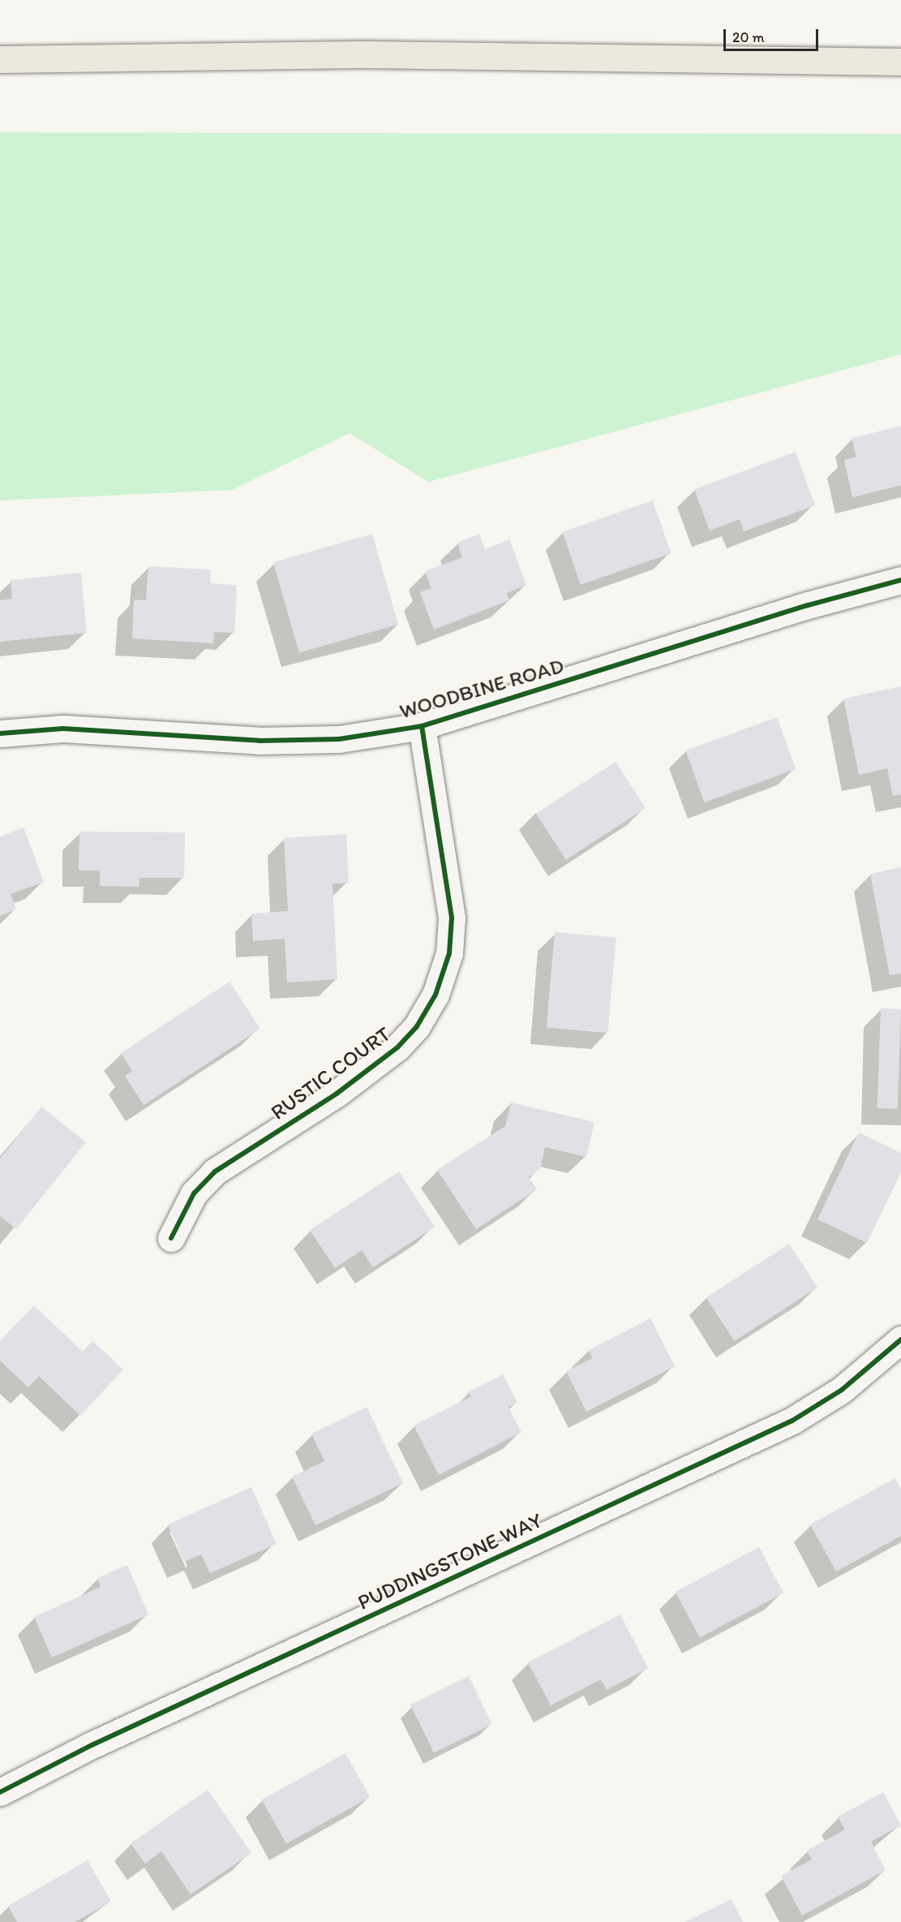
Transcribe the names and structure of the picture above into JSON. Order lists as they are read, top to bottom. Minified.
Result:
{"streets":{"street":["WOODBINE ROAD","RUSTIC COURT","PUDDINGSTONE WAY"]},"crossings":[["WOODBINE ROAD","RUSTIC COURT"]],"scale_bar":"20 m"}
